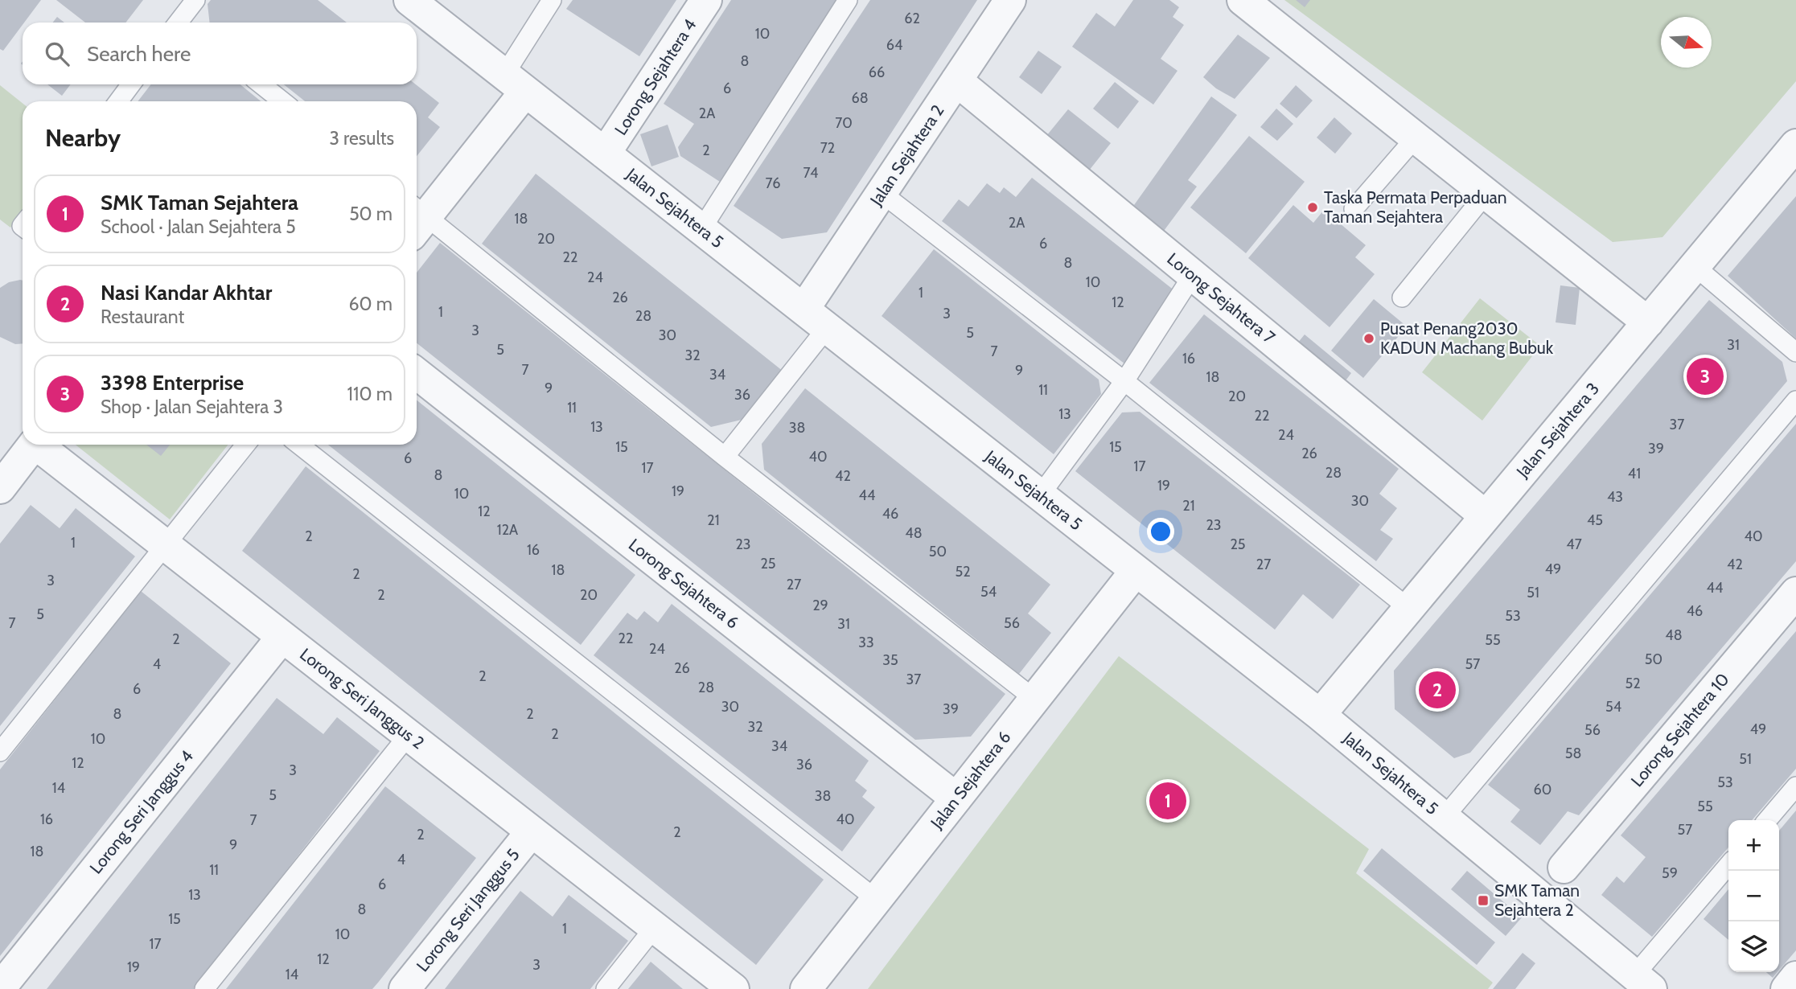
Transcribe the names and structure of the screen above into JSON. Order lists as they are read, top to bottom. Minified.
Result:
{"streets":{"street":["Lorong Sejahtera 4","Jalan Sejahtera 2","Jalan Sejahtera 5","Lorong Sejahtera 7","Jalan Sejahtera 3","Lorong Sejahtera 6","Lorong Seri Janggus 2","Lorong Sejahtera 10","Jalan Sejahtera 6","Lorong Seri Janggus 4","Lorong Seri Janggus 5"]},"crossings":[["Lorong Sejahtera 4","Jalan Sejahtera 5"],["Jalan Sejahtera 2","Jalan Sejahtera 5"],["Jalan Sejahtera 2","Lorong Sejahtera 7"],["Jalan Sejahtera 5","Jalan Sejahtera 3"],["Jalan Sejahtera 5","Jalan Sejahtera 6"],["Lorong Sejahtera 7","Jalan Sejahtera 3"],["Lorong Sejahtera 6","Jalan Sejahtera 6"],["Lorong Seri Janggus 2","Lorong Seri Janggus 4"],["Lorong Seri Janggus 2","Lorong Seri Janggus 5"]],"places":{"other":["Taska Permata Perpaduan Taman Sejahtera","Pusat Penang2030 KADUN Machang Bubuk"],"transit":["SMK Taman Sejahtera 2"]},"house_numbers":["62","10","64","8","66","6","68","2A","70","72","2","74","76","18","2A","20","6","22","8","24","10","1","26","12","1","3","28","3","5","30","31","5","7","32","16","7","9","34","18","9","11","36","20","11","13","22","37","13","38","24","15","15","39","26","40","6","17","17","28","41","8","42","19","19","10","44","43","30","21","12","46","21","45","23","12A","48","2","40","1","23","25","47","16","50","25","27","42","49","18","52","2","3","27","44","54","51","2","20","29","46","5","53","7","56","31","48","22","2","55","33","24","50","35","4","57","26","2","37","52","28","6","30","54","39","8","2","32","49","56","2","10","34","58","51","12","36","3","53","14","60","5","38","55","16","40","7","57","2","2","9","18","4","11","59","6","13","8","15","1","10","17","12","3","19","14"],"north":"right","page":{"search":"Search here","heading":["Nearby","3 results"],"list":[{"mark":"1","name":"SMK Taman Sejahtera","note":"School · Jalan Sejahtera 5","value":"50 m"},{"mark":"2","name":"Nasi Kandar Akhtar","note":"Restaurant","value":"60 m"},{"mark":"3","name":"3398 Enterprise","note":"Shop · Jalan Sejahtera 3","value":"110 m"}],"pins":["3","2","1"],"map_buttons":["+","−"]}}
